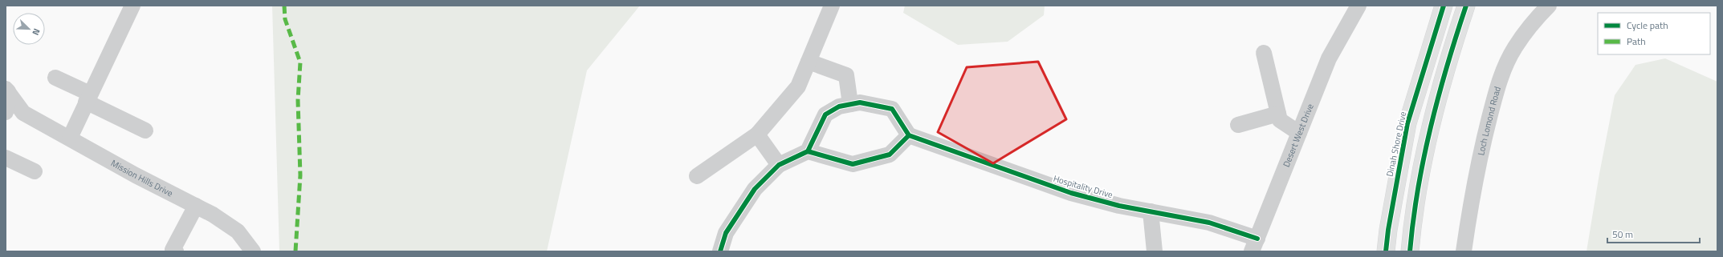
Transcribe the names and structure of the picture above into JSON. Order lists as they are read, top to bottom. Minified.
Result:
{"streets":{"main road":["Dinah Shore Drive"],"street":["Loch Lomond Road","Desert West Drive","Mission Hills Drive","Hospitality Drive"]},"crossings":[["Desert West Drive","Hospitality Drive"]],"legend":["Cycle path","Path"],"scale_bar":"50 m","north":"bottom right"}
